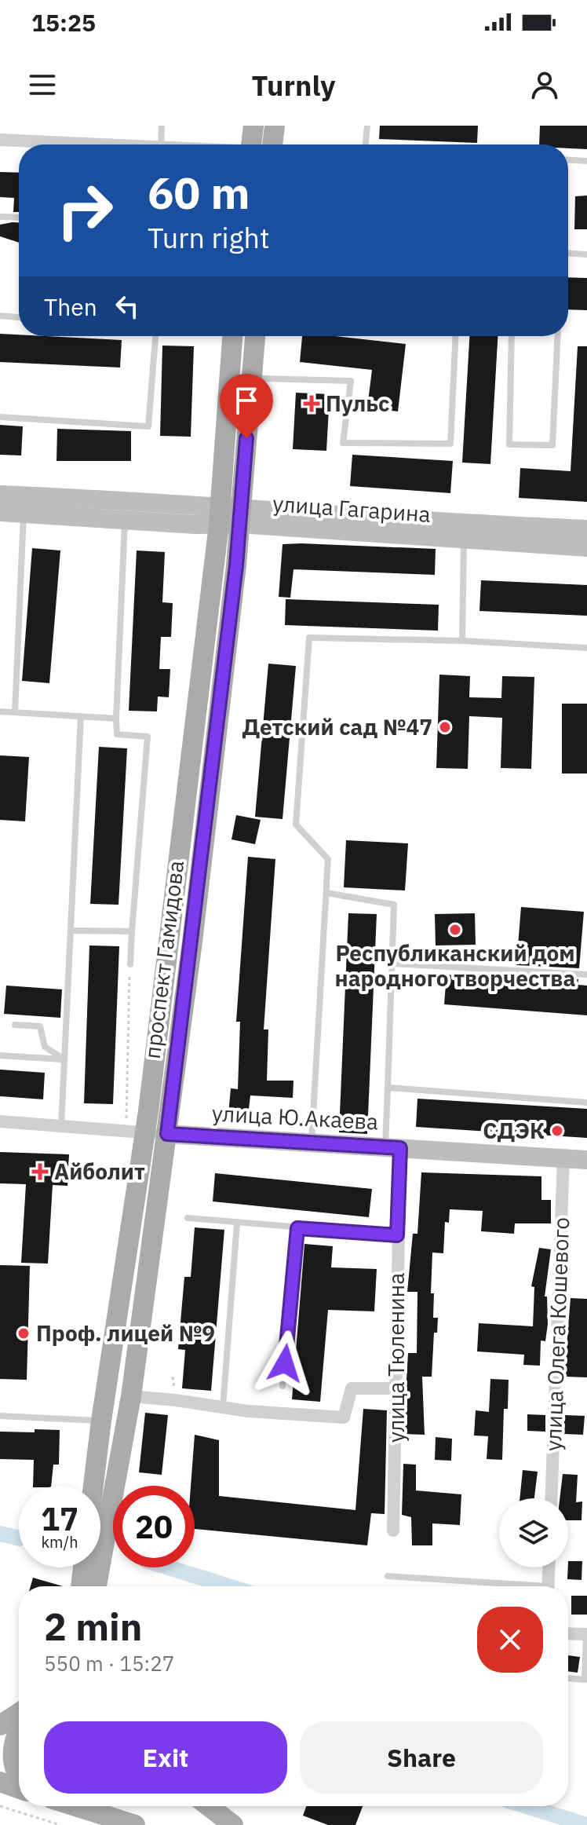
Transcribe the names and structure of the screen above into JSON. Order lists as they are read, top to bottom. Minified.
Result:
{"streets":{"main road":["улица Гагарина","проспект Гамидова","улица Ю.Акаева"],"street":["улица Олега Кошевого","улица Тюленина"]},"crossings":[["улица Гагарина","проспект Гамидова"],["проспект Гамидова","улица Ю.Акаева"],["улица Ю.Акаева","улица Олега Кошевого"],["улица Ю.Акаева","улица Тюленина"]],"places":{"health":["Пульс","Айболит"],"other":["Детский сад №47","Республиканский дом народного творчества","СДЭК","Проф. лицей №9"]},"page":{"status":"15:25","header":"Turnly","turn":["60 m","Turn right"],"then":"Then","speed":"17 km/h","limit":"20","heading":["2 min","550 m · 15:27"],"buttons":["Exit","Share"]}}
